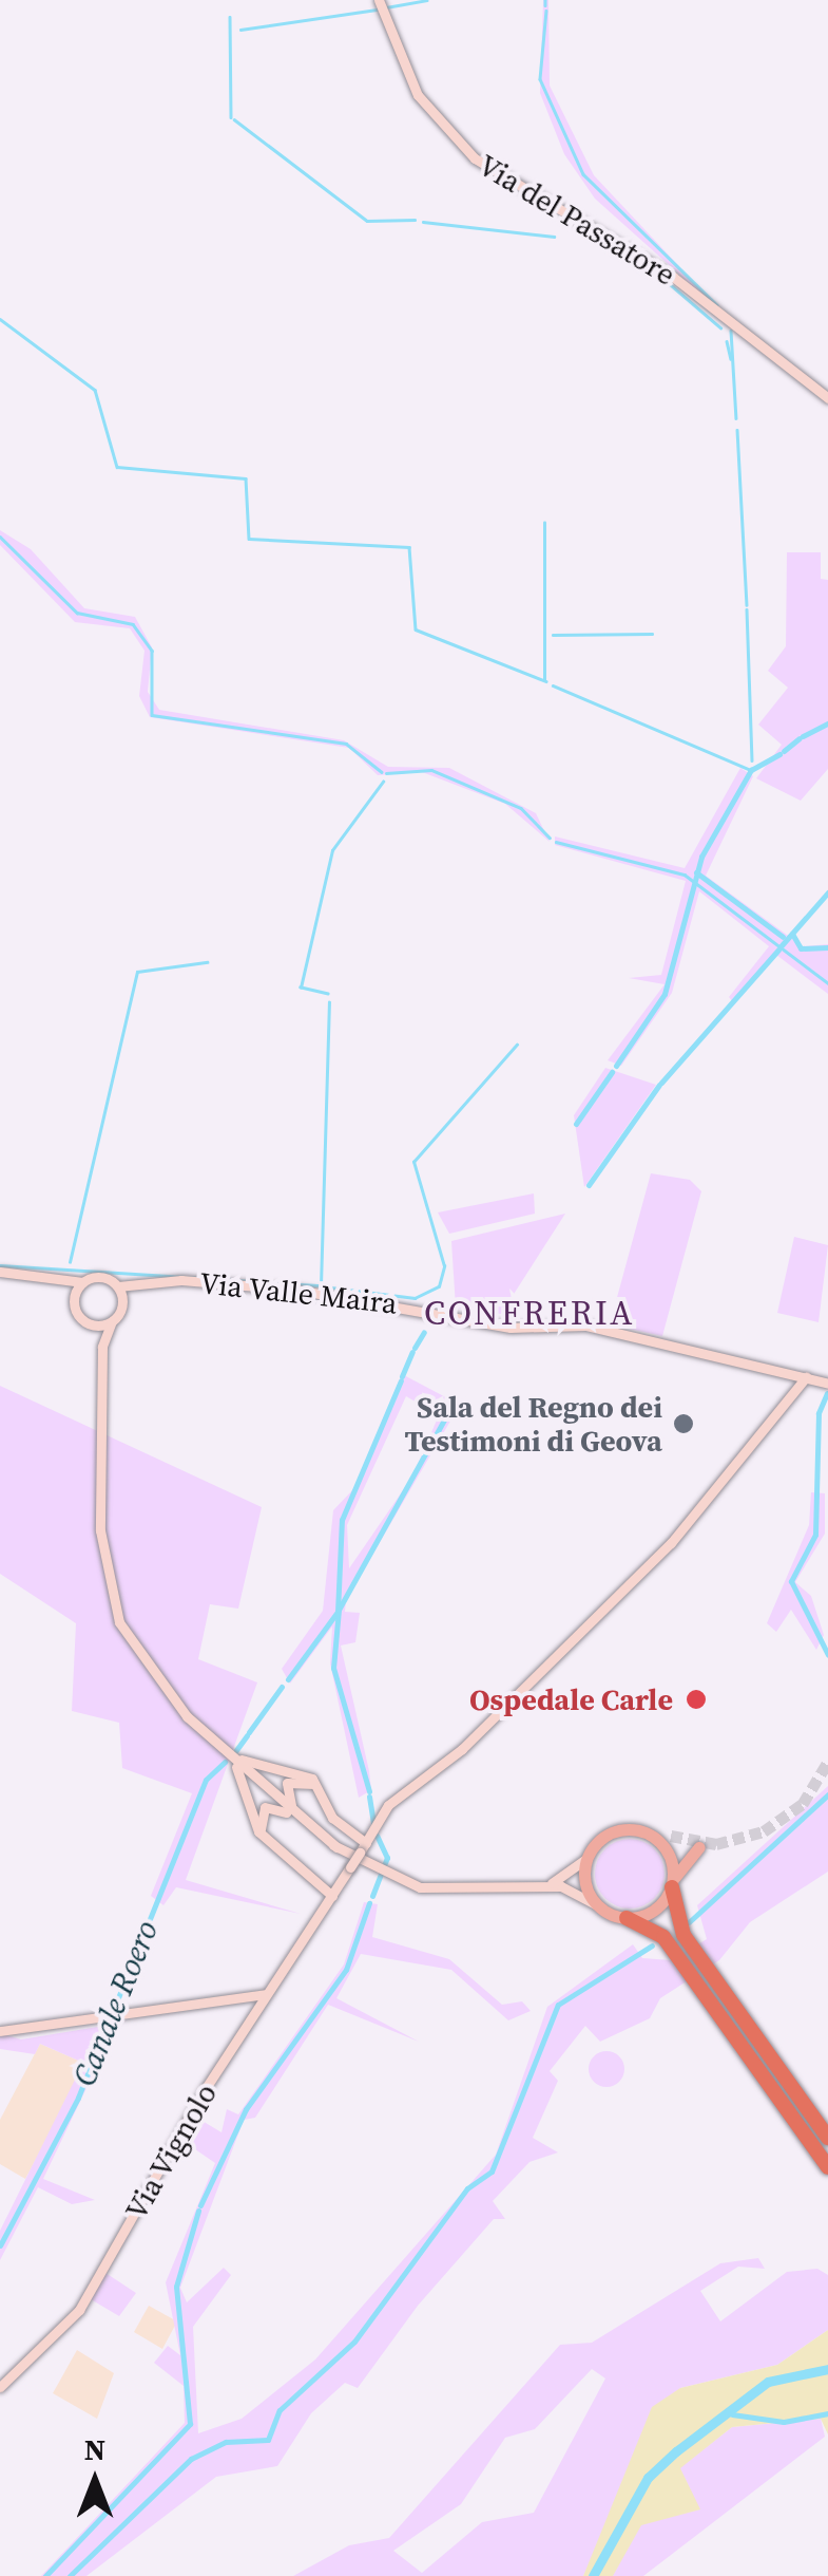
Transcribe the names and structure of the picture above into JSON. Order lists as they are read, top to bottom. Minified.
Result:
{"streets":{"main road":["Via del Passatore","Via Valle Maira","Via Vignolo"]},"crossings":[["Via Valle Maira","Via Vignolo"]],"districts":["CONFRERIA"],"water":["Canale Roero"],"places":["Sala del Regno dei Testimoni di Geova","Ospedale Carle"],"north":"top"}
